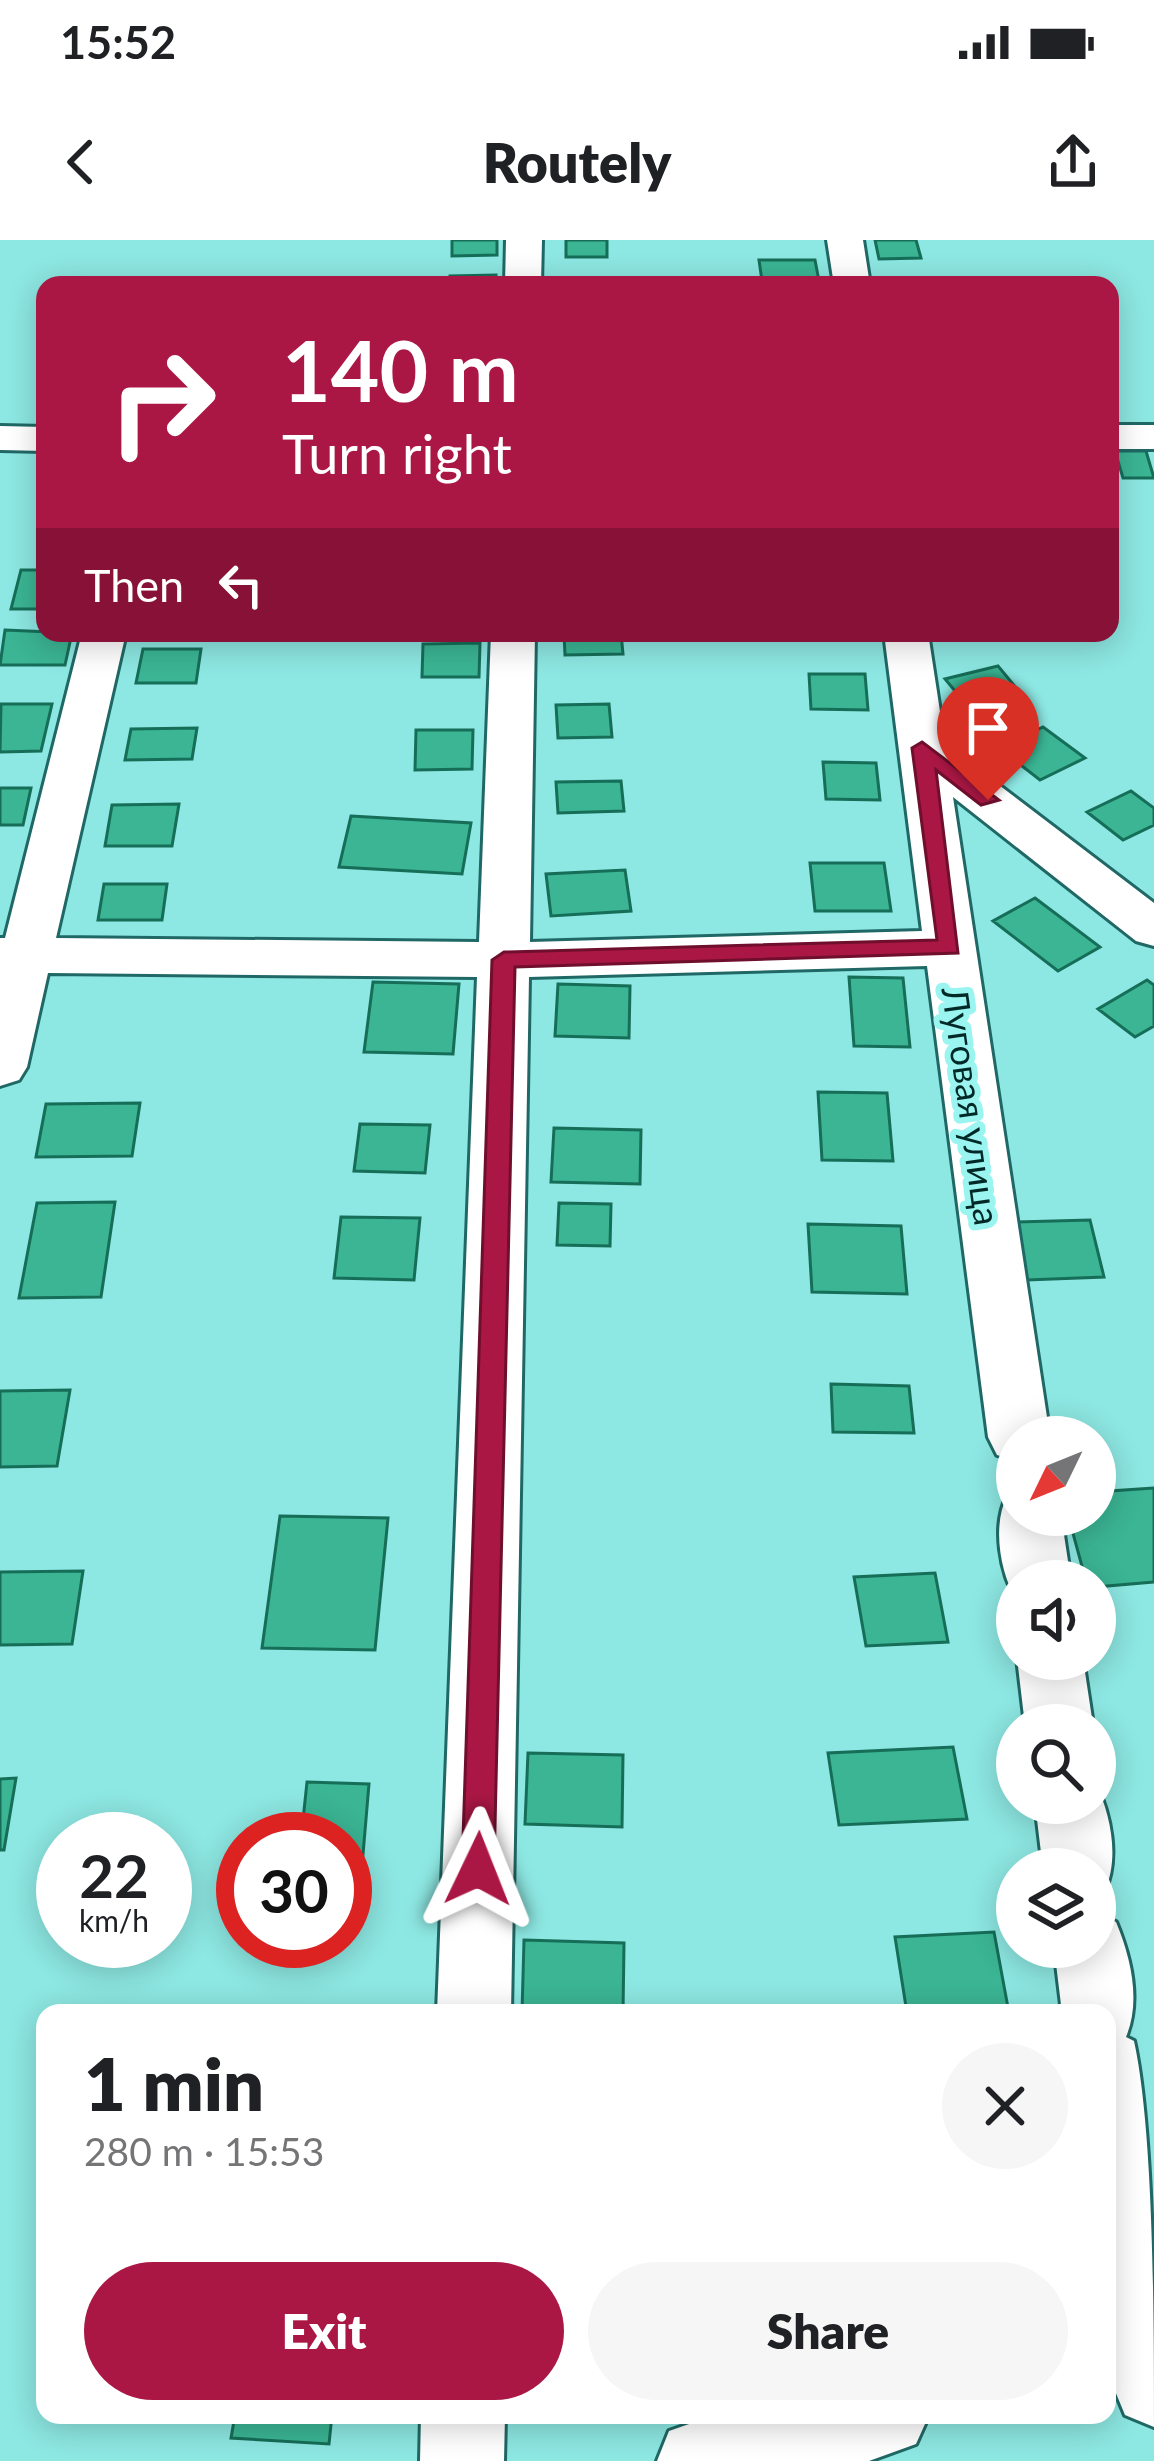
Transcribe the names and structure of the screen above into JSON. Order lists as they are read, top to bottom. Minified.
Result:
{"streets":{"street":["Луговая улица"]},"north":"bottom left","page":{"status":"15:52","header":"Routely","turn":["140 m","Turn right"],"then":"Then","speed":"22 km/h","limit":"30","heading":["1 min","280 m · 15:53"],"buttons":["Exit","Share"]}}
